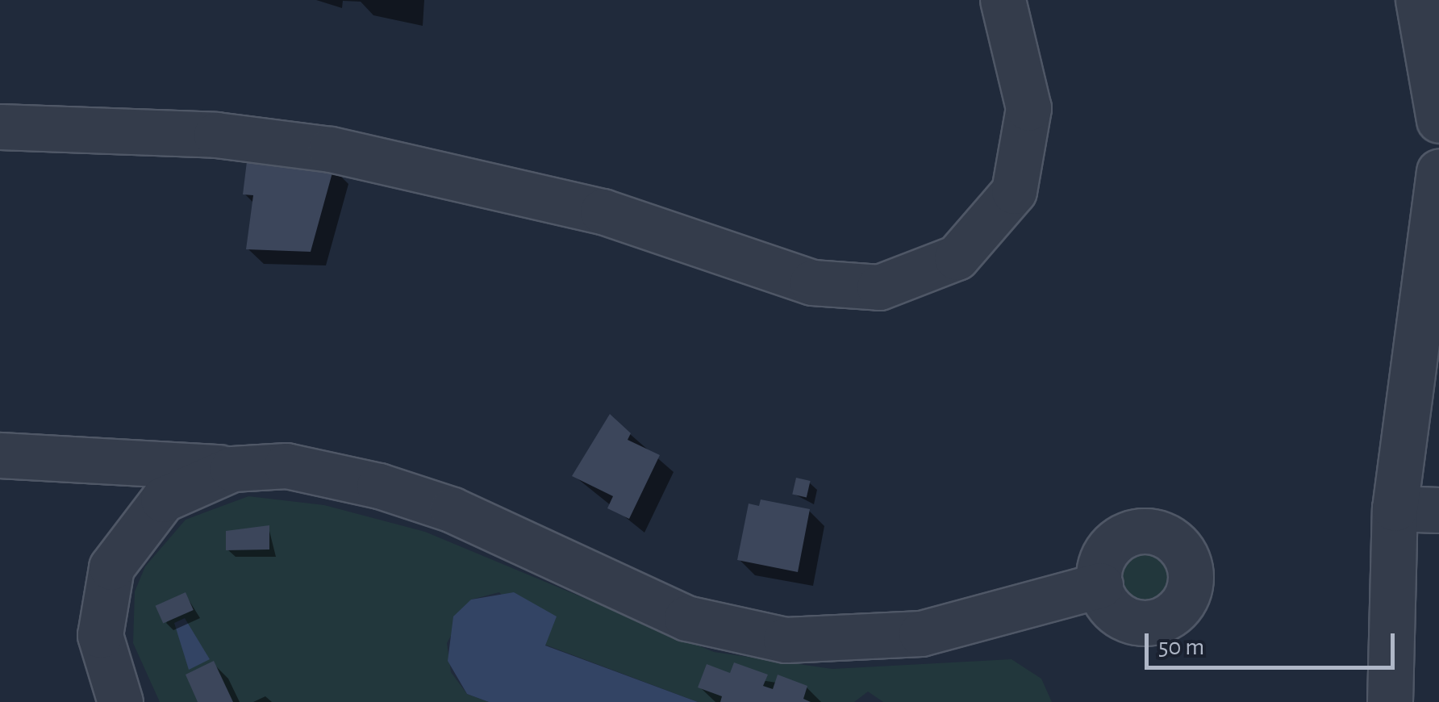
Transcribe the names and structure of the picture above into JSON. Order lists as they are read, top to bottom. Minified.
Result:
{"scale_bar":"50 m"}
